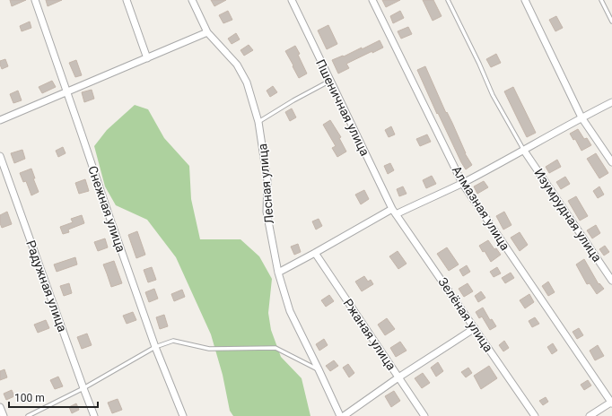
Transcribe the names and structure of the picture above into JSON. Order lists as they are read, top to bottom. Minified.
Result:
{"streets":{"street":["Пшеничная улица","Лесная улица","Алмазная улица","Снежная улица","Изумрудная улица","Радужная улица","Зелёная улица","Ржаная улица"]},"crossings":[["Пшеничная улица","Зелёная улица"]],"scale_bar":"100 m"}
